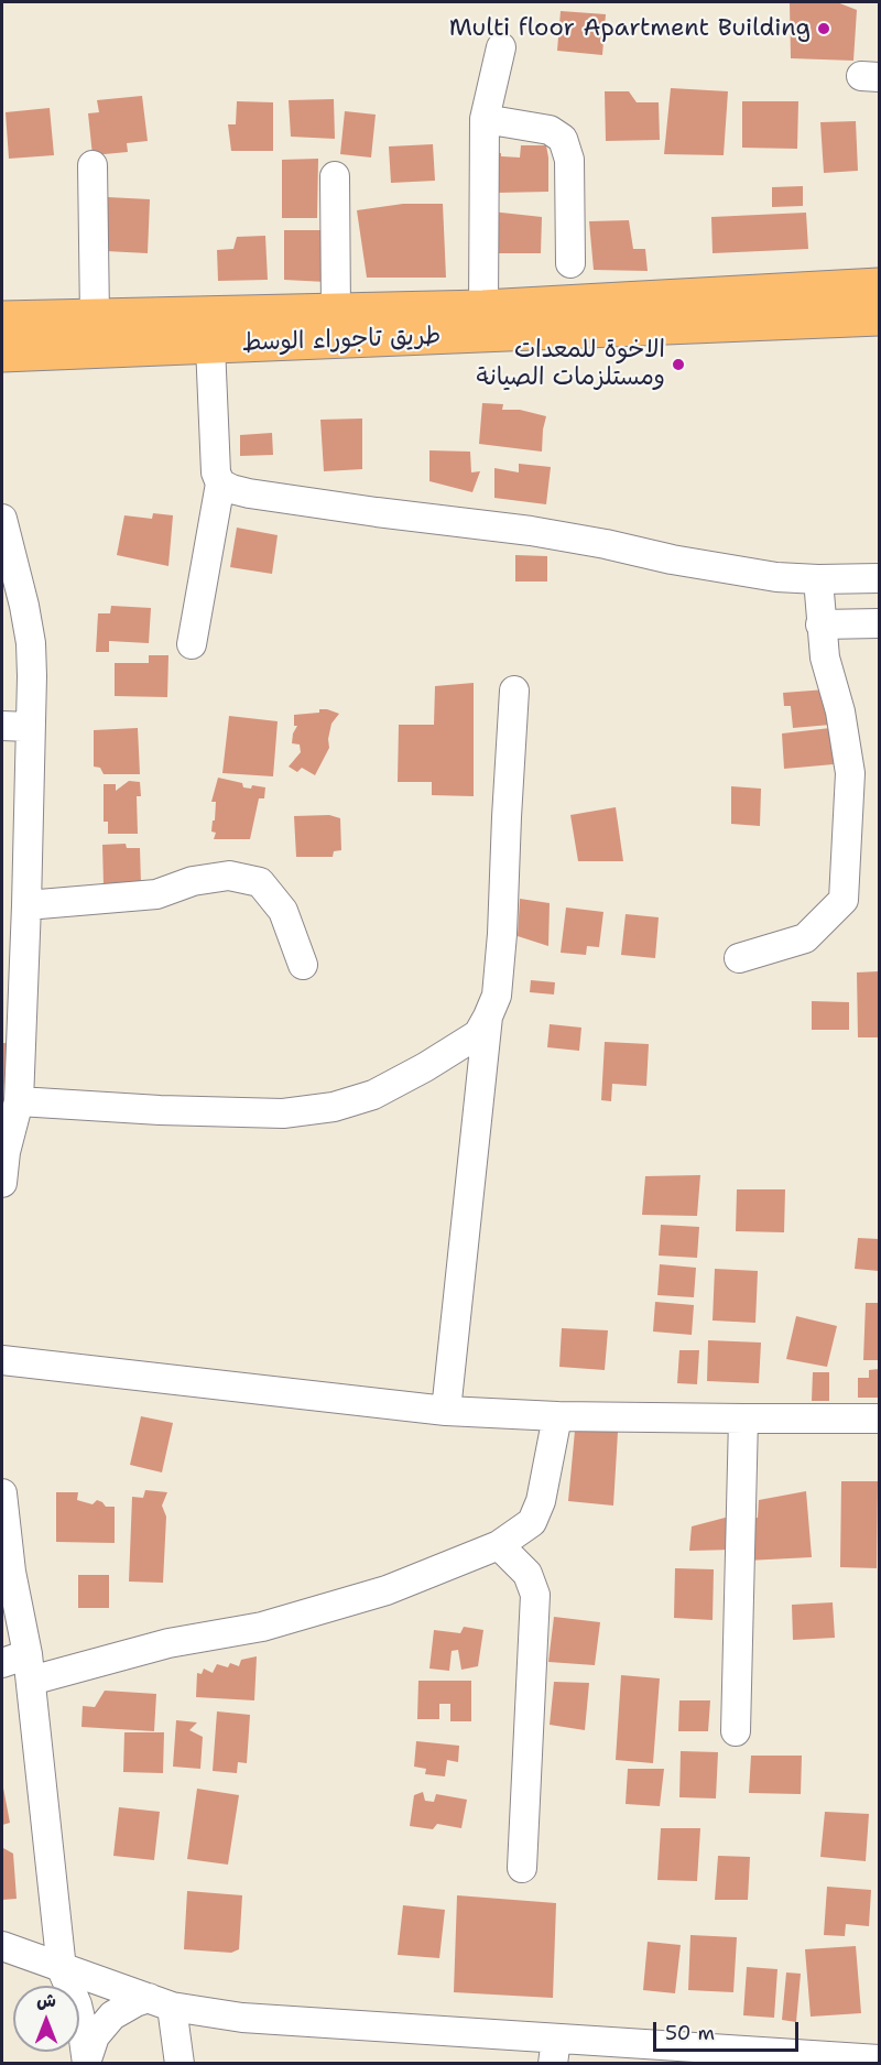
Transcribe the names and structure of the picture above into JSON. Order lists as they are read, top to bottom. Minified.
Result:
{"streets":{"main road":["طريق تاجوراء الوسط"]},"places":["Multi floor Apartment Building","الاخوة للمعدات ومستلزمات الصيانة"],"scale_bar":"50 m","north":"top"}
